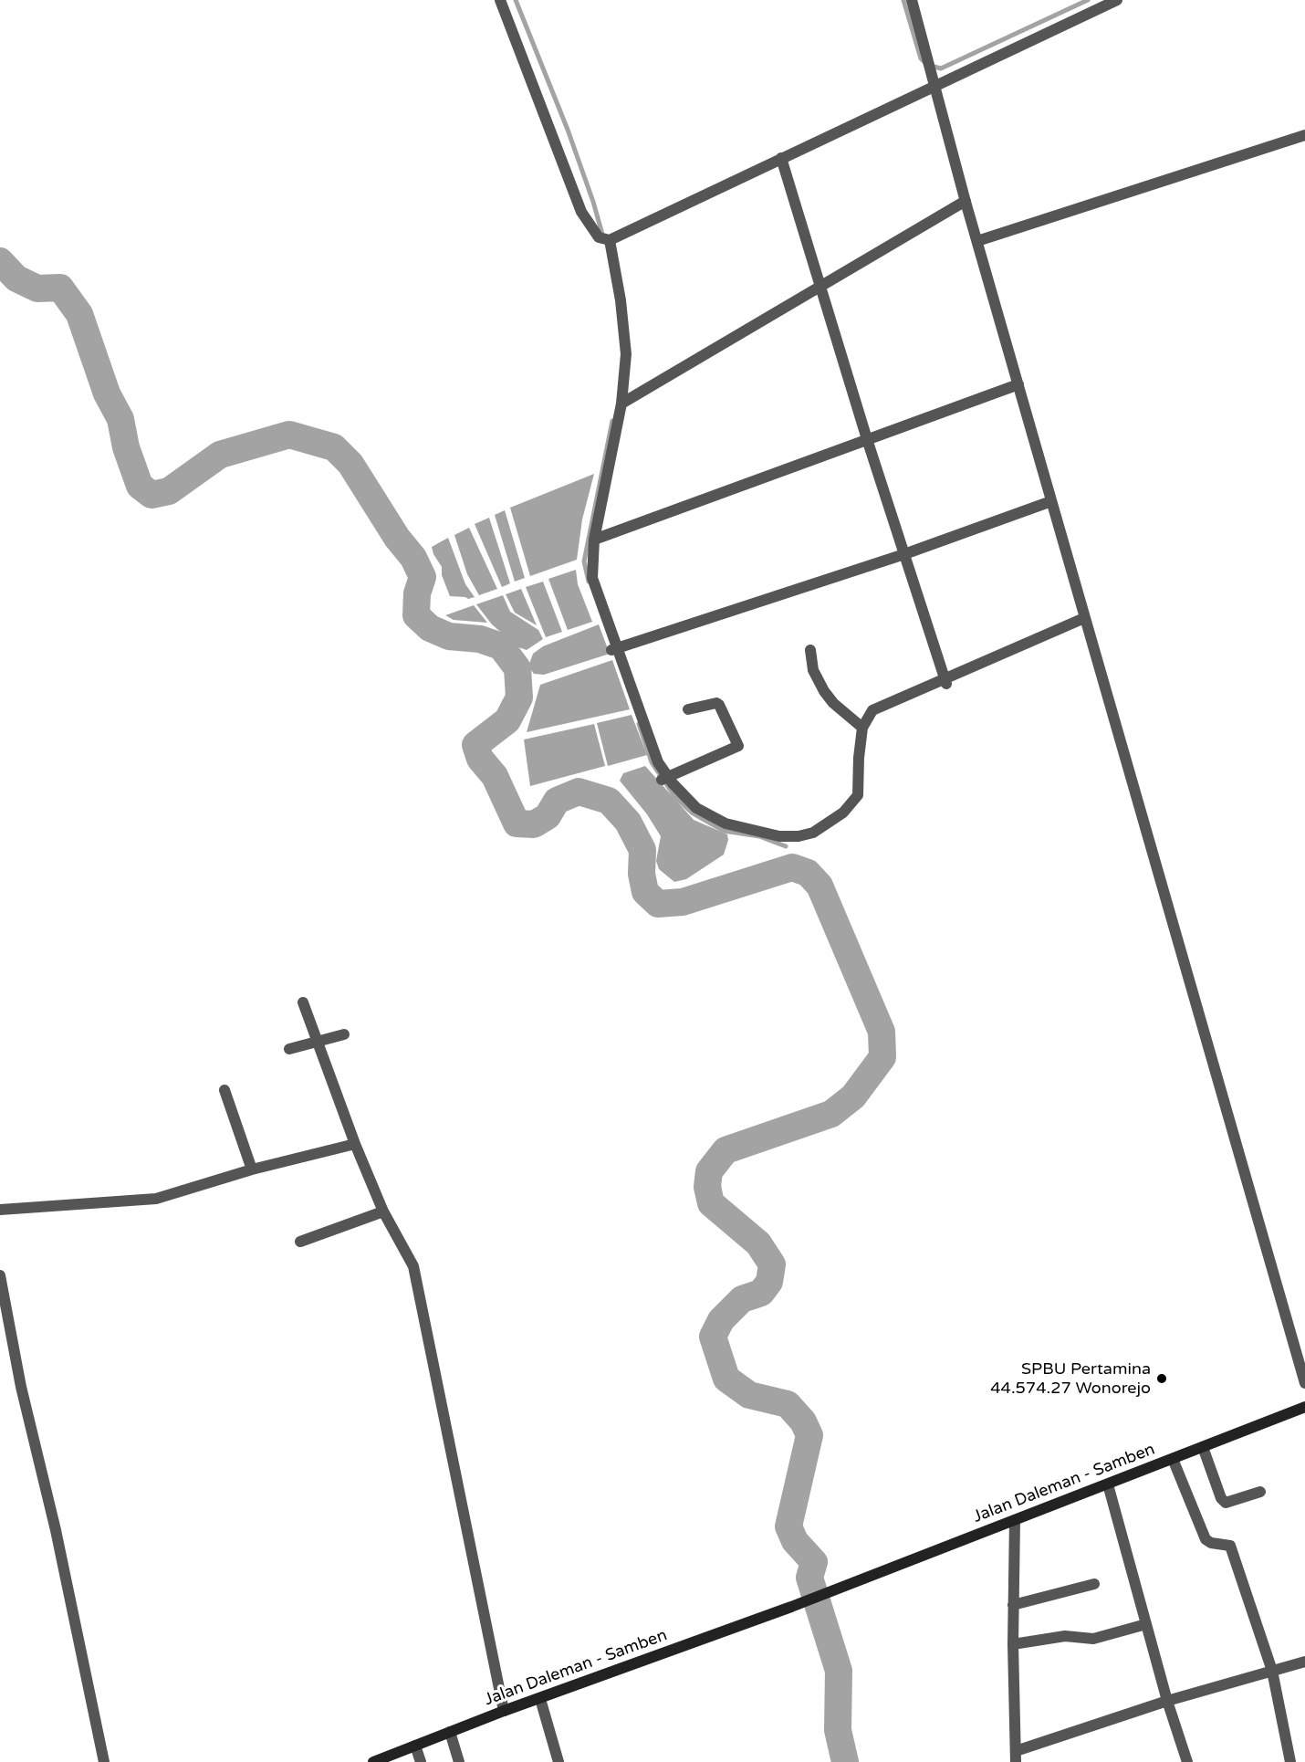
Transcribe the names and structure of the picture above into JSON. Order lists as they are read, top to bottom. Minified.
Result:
{"streets":{"main road":["Jalan Daleman - Samben"]},"places":["SPBU Pertamina 44.574.27 Wonorejo"]}
